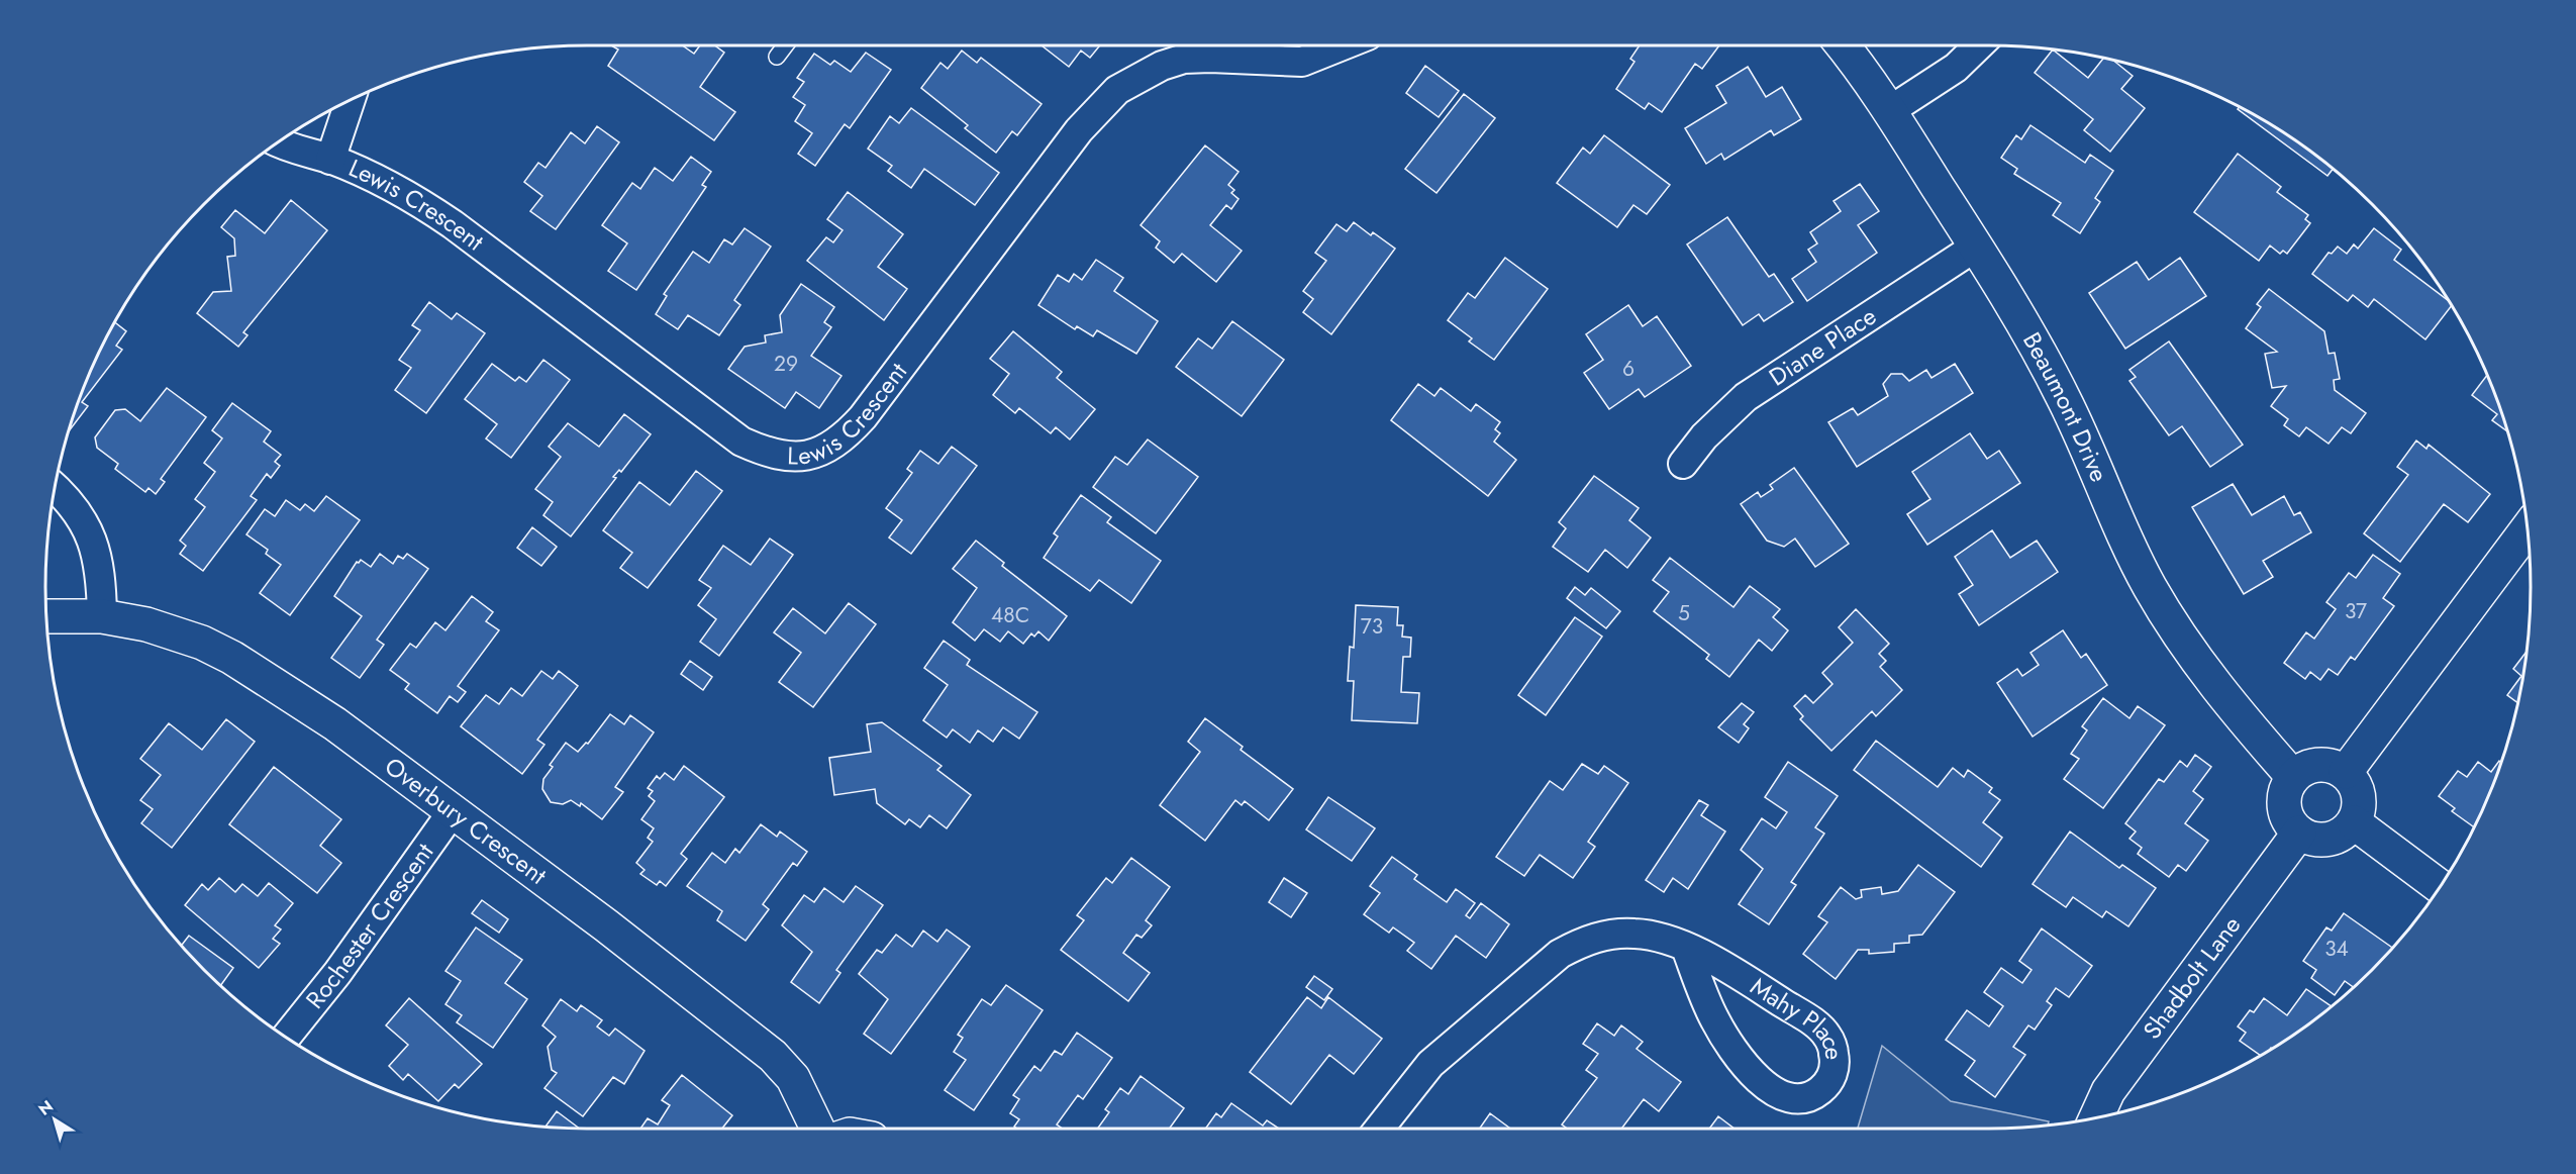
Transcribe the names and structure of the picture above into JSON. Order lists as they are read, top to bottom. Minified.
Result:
{"streets":{"street":["Lewis Crescent","Diane Place","Beaumont Drive","Overbury Crescent","Rochester Crescent","Shadbolt Lane","Mahy Place"]},"crossings":[["Diane Place","Beaumont Drive"],["Beaumont Drive","Shadbolt Lane"],["Overbury Crescent","Rochester Crescent"]],"house_numbers":["29","6","37","5","48C","73","34"],"north":"top left"}
